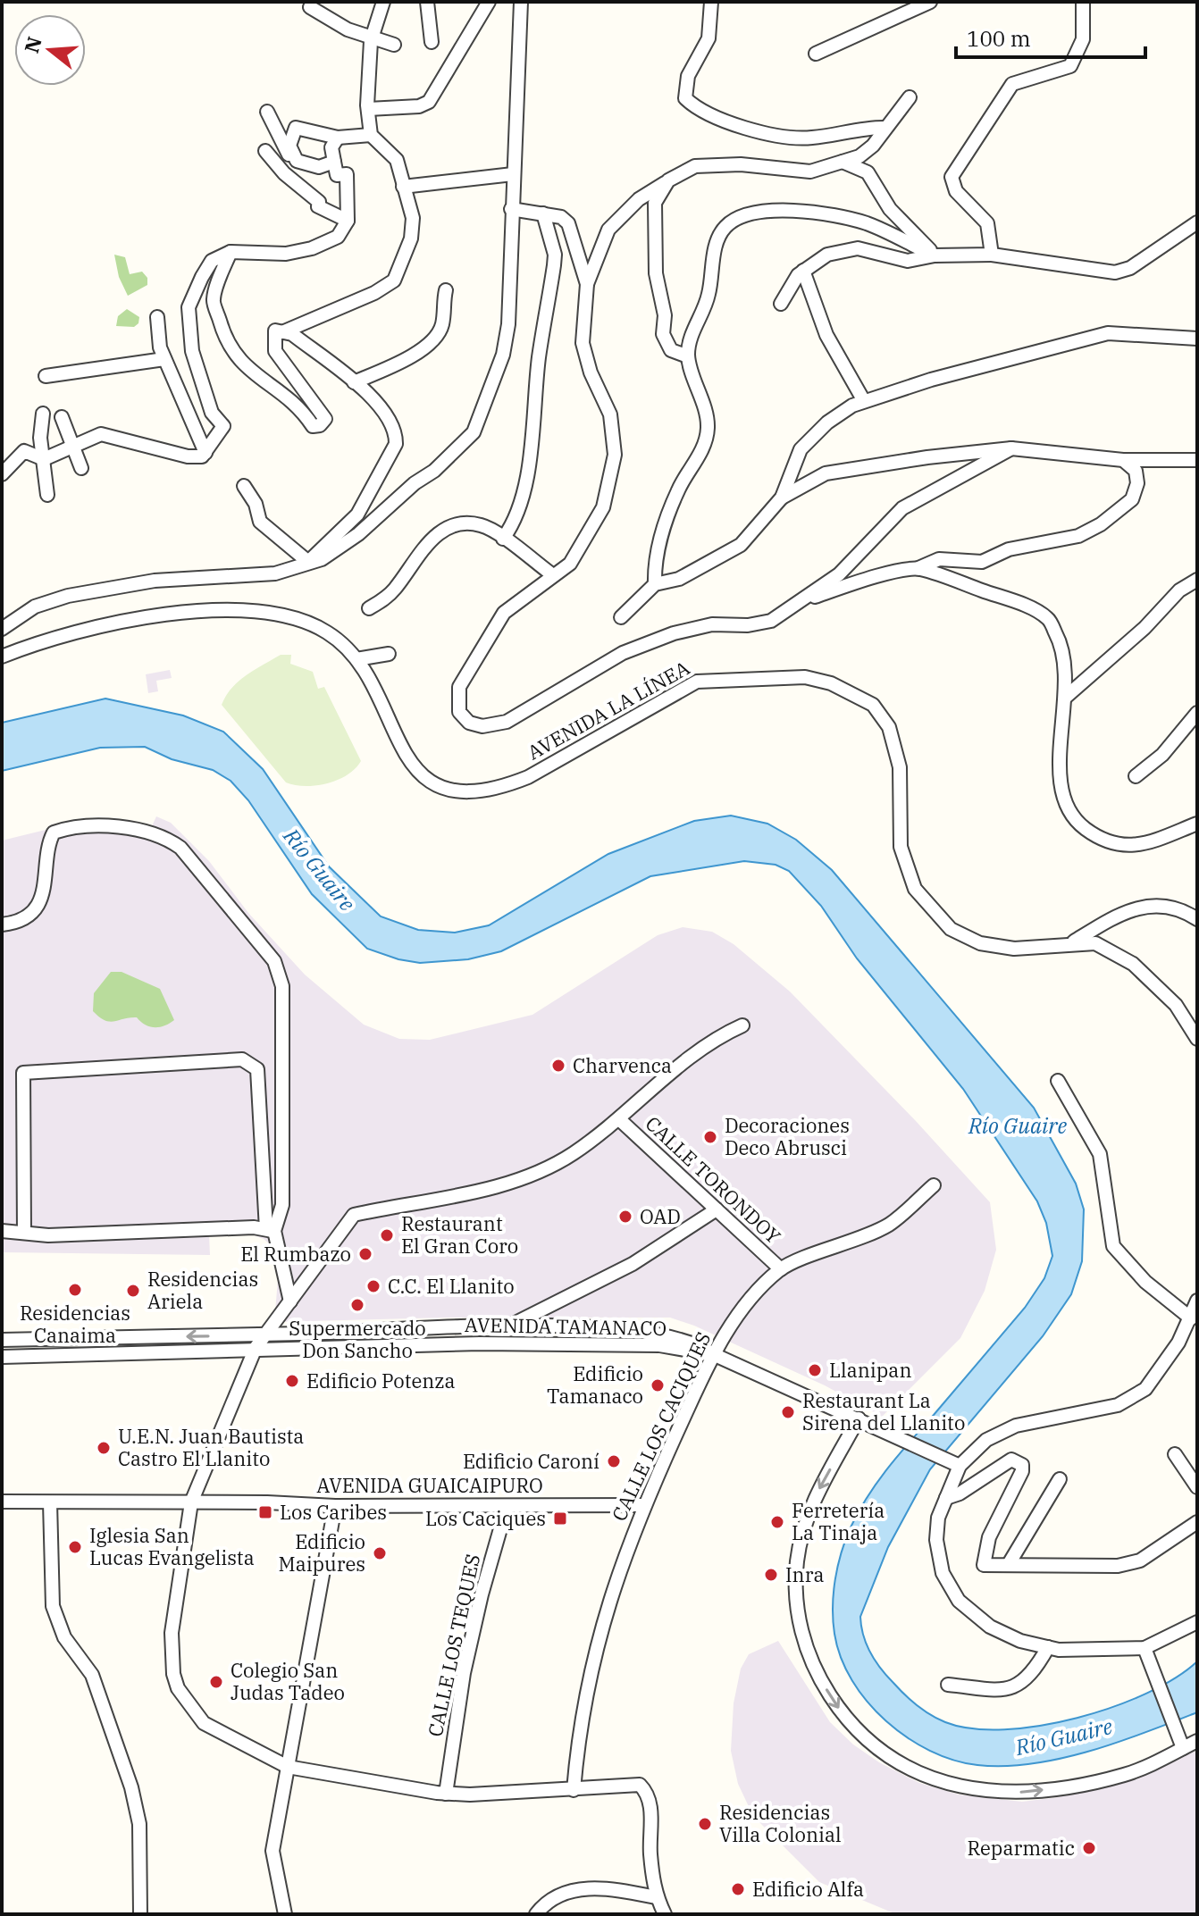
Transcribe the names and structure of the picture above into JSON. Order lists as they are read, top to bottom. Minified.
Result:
{"streets":{"street":["AVENIDA LA LÍNEA","CALLE TORONDOY","AVENIDA TAMANACO","CALLE LOS CACIQUES","AVENIDA GUAICAIPURO","CALLE LOS TEQUES"]},"crossings":[["CALLE TORONDOY","CALLE LOS CACIQUES"],["AVENIDA TAMANACO","CALLE LOS CACIQUES"],["CALLE LOS CACIQUES","AVENIDA GUAICAIPURO"],["AVENIDA GUAICAIPURO","CALLE LOS TEQUES"]],"water":["Río Guaire"],"places":{"other":["Charvenca","Decoraciones Deco Abrusci","OAD","Restaurant El Gran Coro","El Rumbazo","C.C. El Llanito","Residencias Canaima","Residencias Ariela","Supermercado Don Sancho","Llanipan","Edificio Potenza","Edificio Tamanaco","Restaurant La Sirena del Llanito","U.E.N. Juan Bautista Castro El Llanito","Edificio Caroní","Ferretería La Tinaja","Iglesia San Lucas Evangelista","Edificio Maipures","Inra","Colegio San Judas Tadeo","Residencias Villa Colonial","Reparmatic","Edificio Alfa"],"transit":["Los Caribes","Los Caciques"]},"scale_bar":"100 m","north":"left"}
